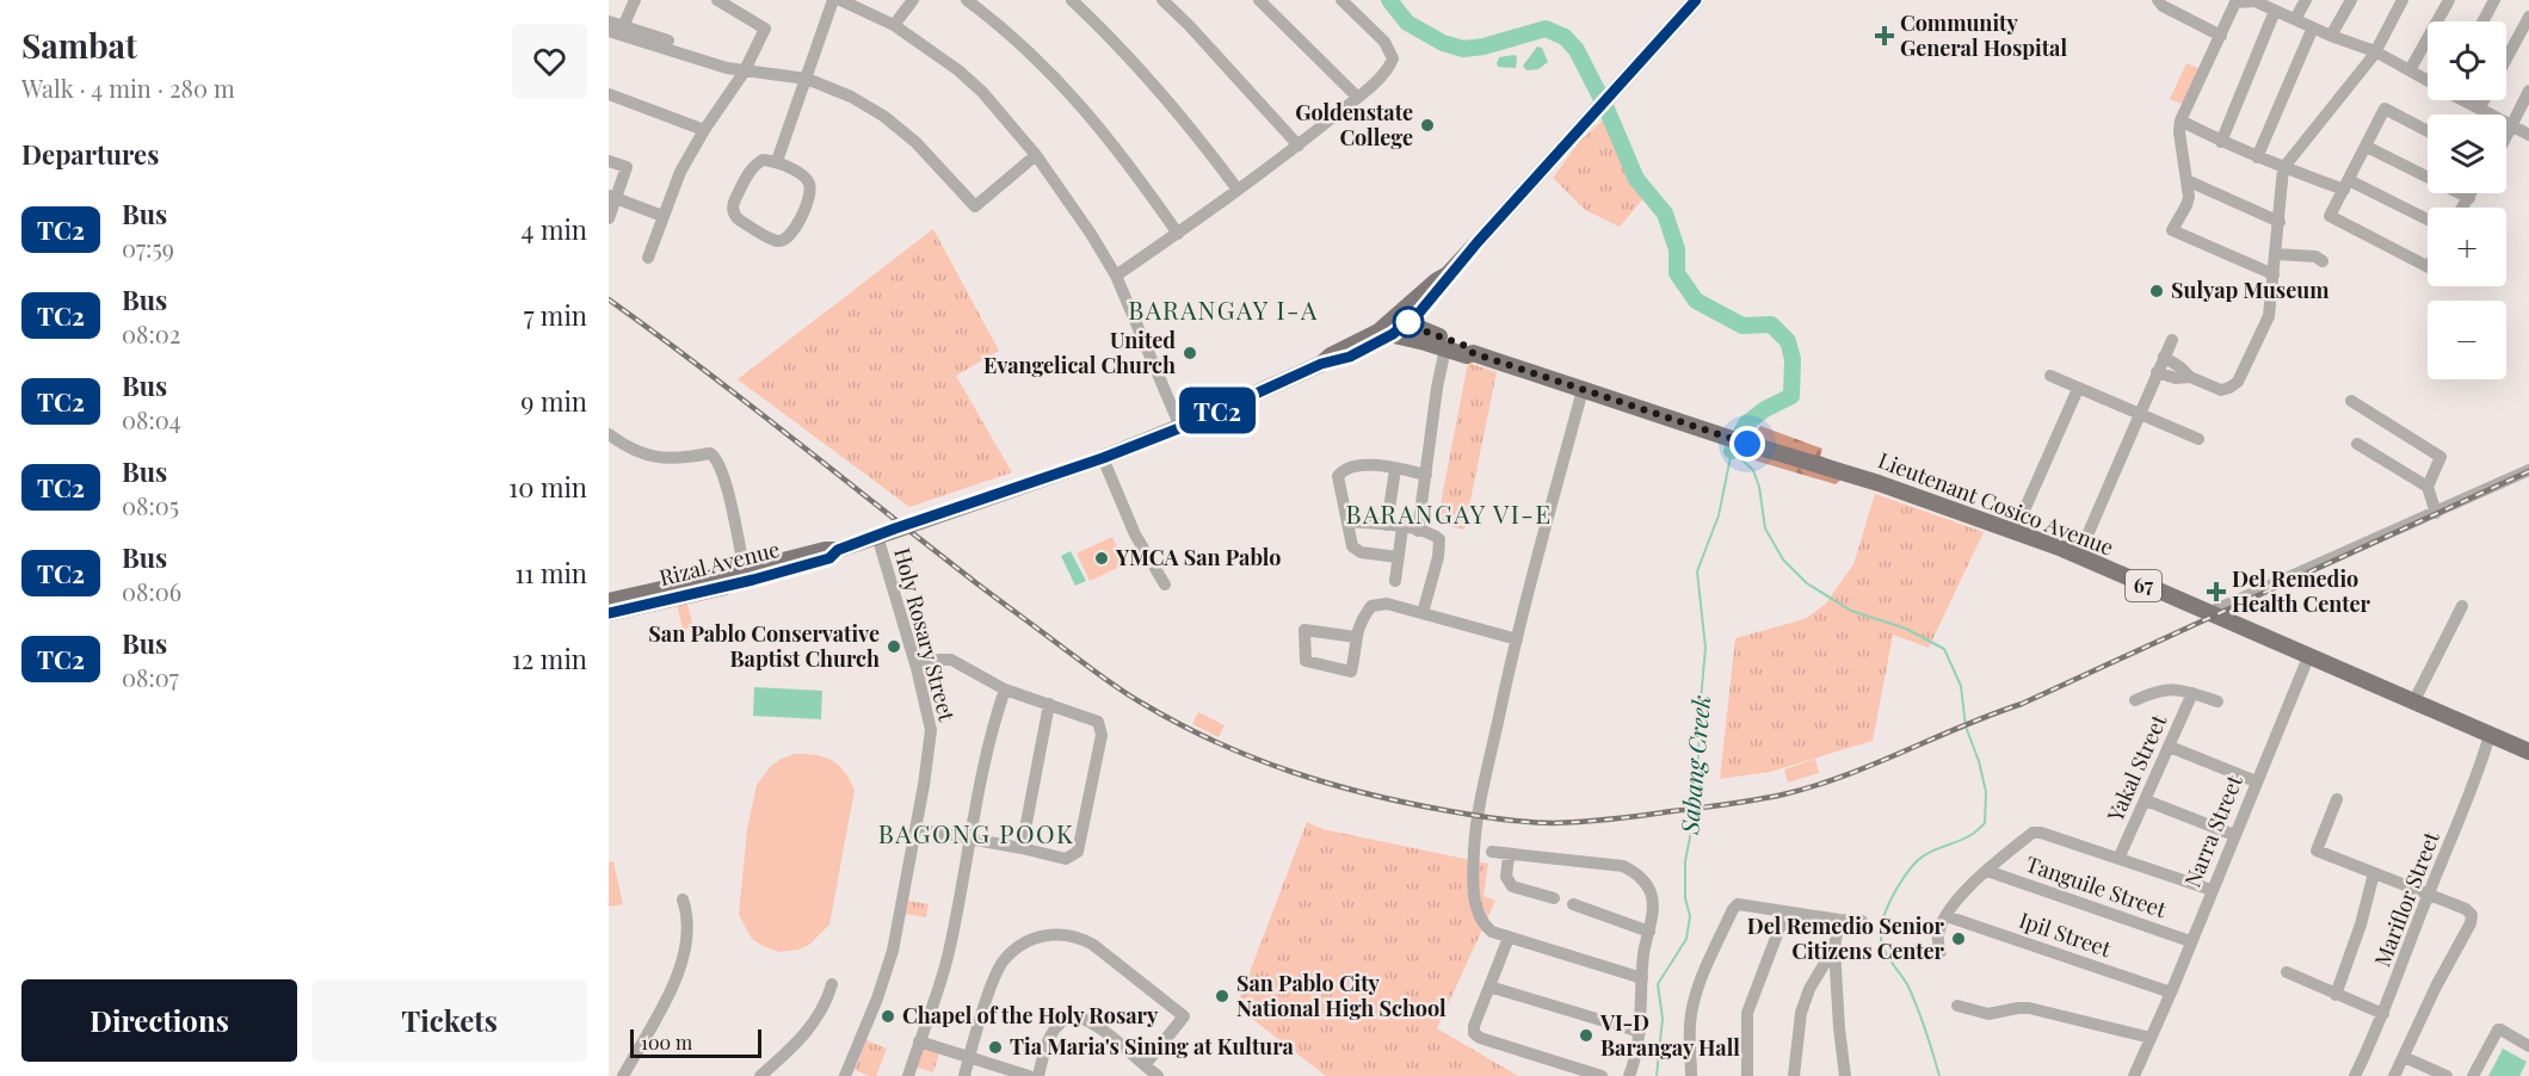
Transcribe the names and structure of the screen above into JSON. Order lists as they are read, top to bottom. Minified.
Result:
{"streets":{"main road":["Lieutenant Cosico Avenue","Rizal Avenue","67"],"street":["Holy Rosary Street","Yakal Street","Narra Street","Tanguile Street","Mariflor Street","Ipil Street"]},"crossings":[["Lieutenant Cosico Avenue","Rizal Avenue"],["Lieutenant Cosico Avenue","Narra Street"],["Lieutenant Cosico Avenue","Mariflor Street"],["Rizal Avenue","Holy Rosary Street"],["Narra Street","Tanguile Street"],["Narra Street","Ipil Street"]],"districts":["BARANGAY I-A","BARANGAY VI-E","BAGONG POOK"],"water":["Sabang Creek"],"places":{"health":["Community General Hospital","Del Remedio Health Center"],"other":["Goldenstate College","Sulyap Museum","United Evangelical Church","YMCA San Pablo","San Pablo Conservative Baptist Church","Del Remedio Senior Citizens Center","San Pablo City National High School","Chapel of the Holy Rosary","VI-D Barangay Hall","Tia Maria's Sining at Kultura"]},"lines":["bus line TC2"],"scale_bar":"100 m","page":{"heading":[["Sambat","Walk · 4 min · 280 m"],"Departures"],"on_map":"TC2","map_buttons":["+","−"],"list":[{"mark":"TC2","name":"Bus","note":"07:59","value":"4 min"},{"mark":"TC2","name":"Bus","note":"08:02","value":"7 min"},{"mark":"TC2","name":"Bus","note":"08:04","value":"9 min"},{"mark":"TC2","name":"Bus","note":"08:05","value":"10 min"},{"mark":"TC2","name":"Bus","note":"08:06","value":"11 min"},{"mark":"TC2","name":"Bus","note":"08:07","value":"12 min"}],"buttons":["Directions","Tickets"],"scale":"100 m"}}
